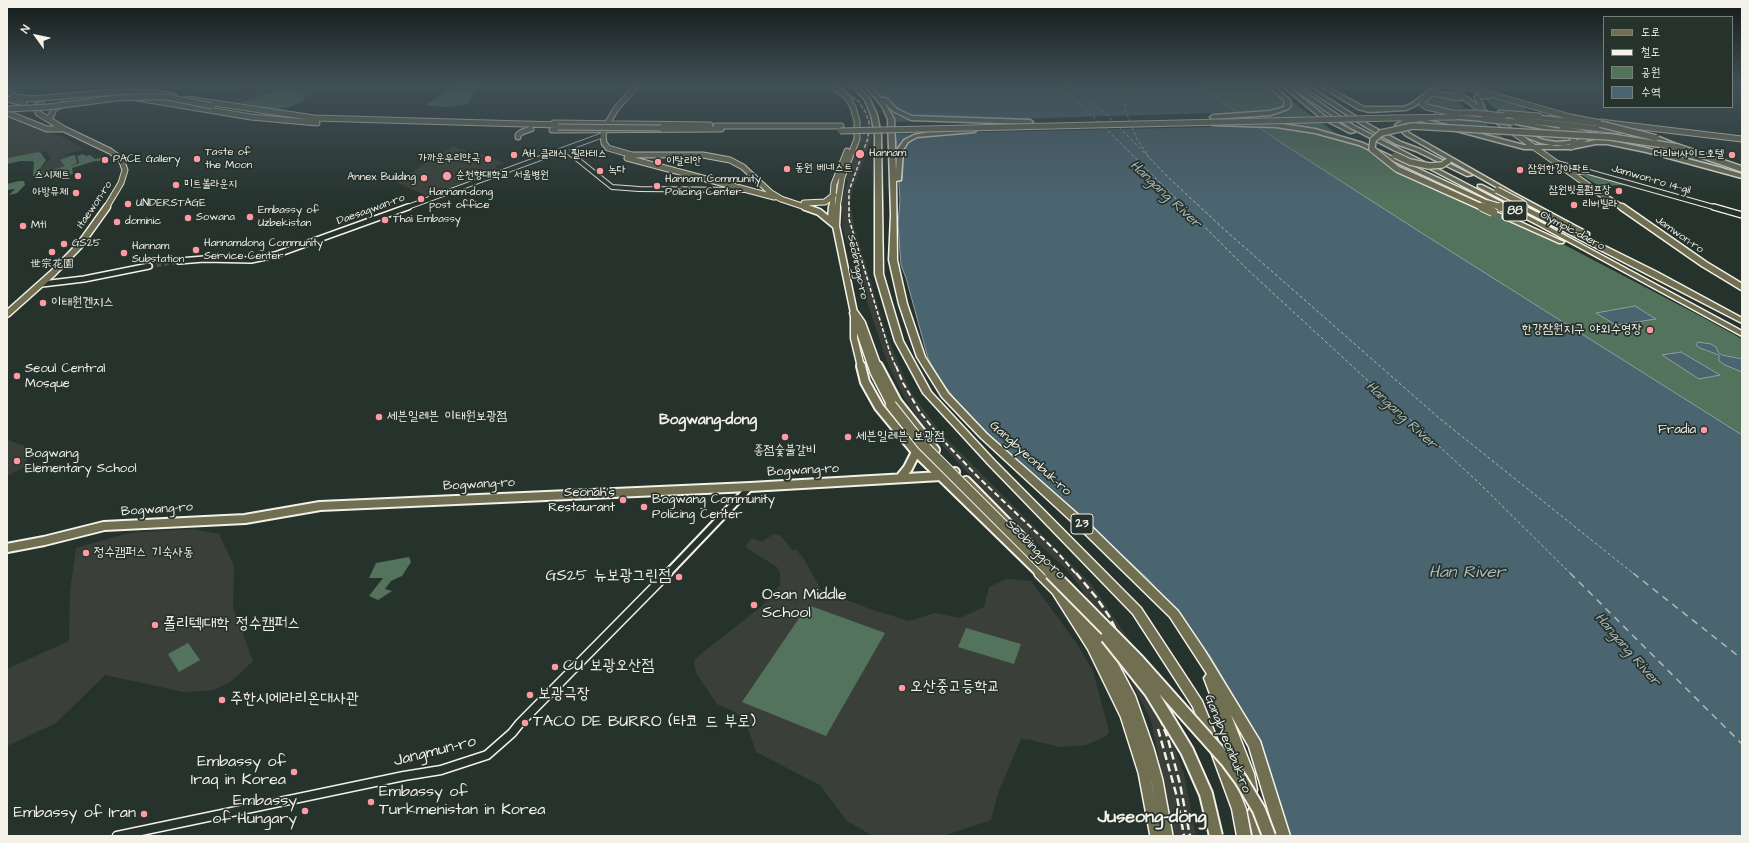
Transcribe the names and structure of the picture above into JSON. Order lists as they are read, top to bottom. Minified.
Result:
{"streets":{"highway":["88","Olympic-daero","Gangbyeonbuk-ro","23"],"main road":["Itaewon-ro","Jamwon-ro","Seobinggo-ro","Bogwang-ro"],"street":["Jamwon-ro 14-gil","Daesagwan-ro","Jangmun-ro"]},"crossings":[["Jamwon-ro 14-gil","Jamwon-ro"],["Seobinggo-ro","Bogwang-ro"],["Bogwang-ro","Jangmun-ro"]],"districts":["Bogwang-dong","Juseong-dong"],"water":["Hangang River","Han River"],"places":["Hannam","AH 클래식 필라테스","더리버사이드호텔","Taste of the Moon","가까운우리약국","PACE Gallery","이탈리안","동원 베네스트","잠원한강아파트","녹다","스시제트","순천향대학교 서울병원","Annex Building","미트볼라운지","Hannam Community Policing Center","잠원빗물펌프장","아방뮤제","Hannam-dong post office","UNDERSTAGE","리버빌라","Embassy of Uzbekistan","Sowana","Thai Embassy","dominic","Mtl","GS25","Hannamdong Community Service Center","世宗花園","Hannam Substation","이태원겐지스","한강잠원지구 야외수영장","Seoul Central Mosque","세븐일레븐 이태원보광점","Fradia","종점숯불갈비","세븐일레븐 보광점","Bogwang Elementary School","Seonah's Restaurant","Bogwang Community Policing Center","정수캠퍼스 기숙사동","GS25 뉴보광그린점","Osan Middle School","폴리텍1대학 정수캠퍼스","CU 보광오산점","오산중고등학교","보광극장","주한시에라리온대사관","TACO DE BURRO (타코 드 부로)","Embassy of Iraq in Korea","Embassy of Turkmenistan in Korea","Embassy of Hungary","Embassy of Iran"],"legend":["도로","철도","공원","수역"],"north":"top left"}
